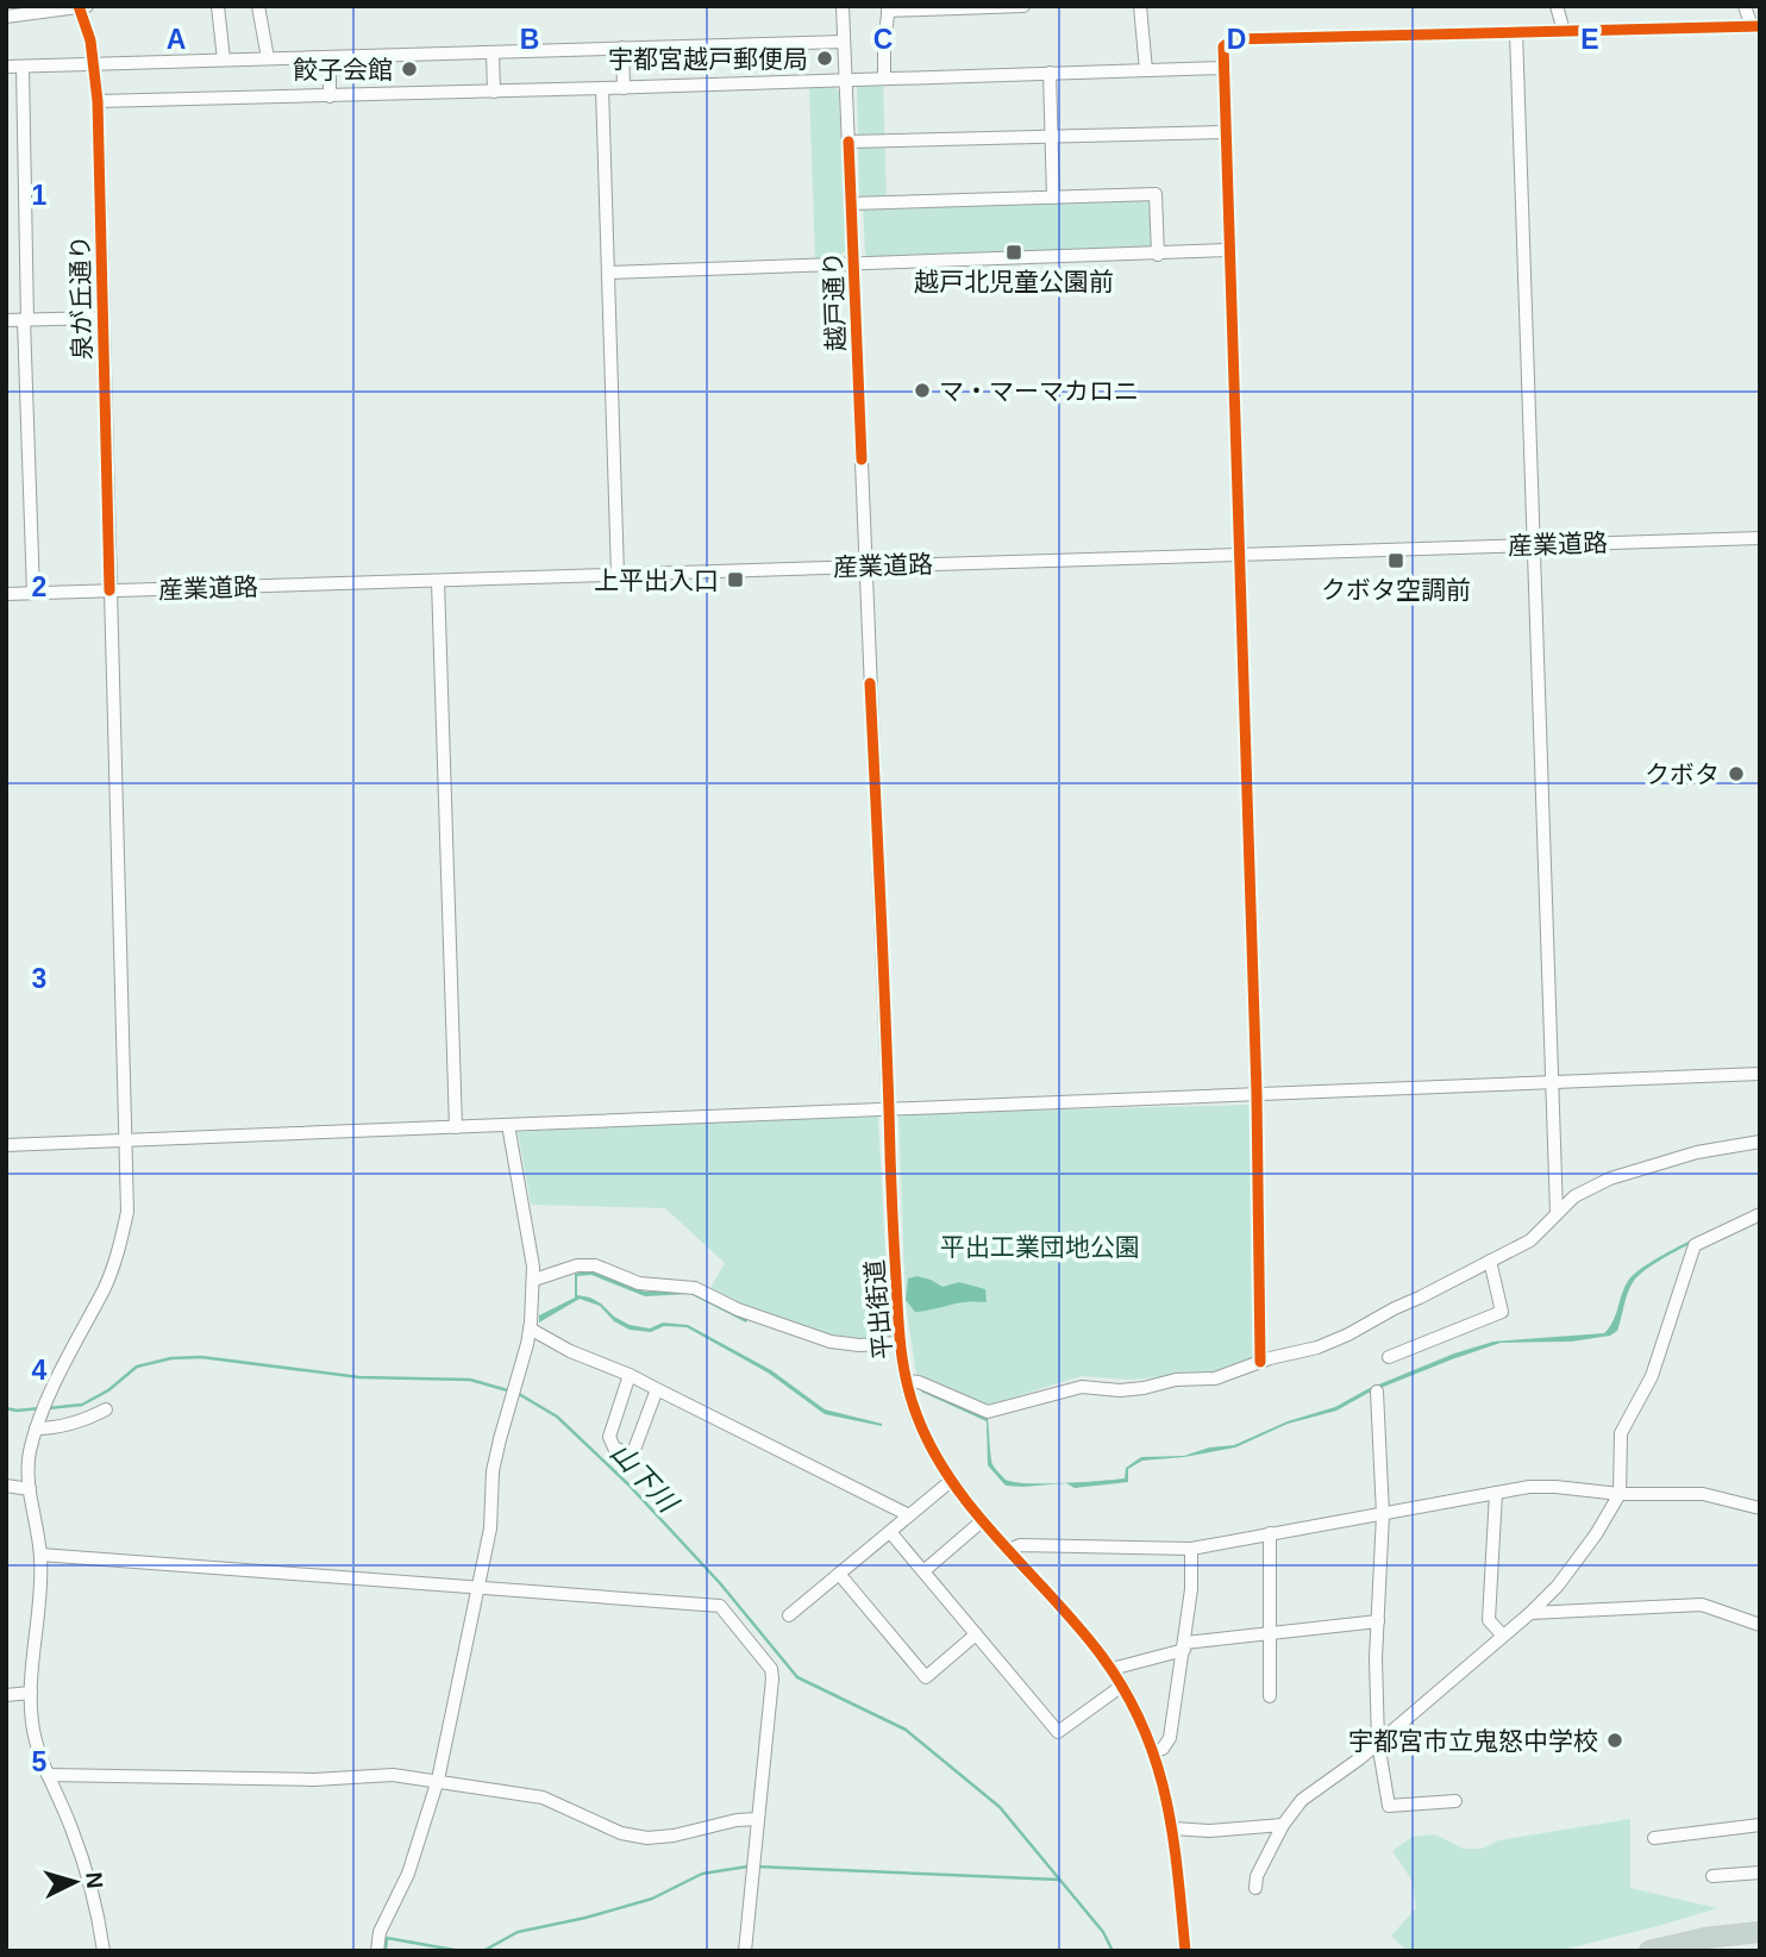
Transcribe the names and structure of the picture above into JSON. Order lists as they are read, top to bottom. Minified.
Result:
{"streets":{"street":["泉が丘通り","越戸通り","産業道路","平出街道"]},"crossings":[["泉が丘通り","産業道路"],["越戸通り","産業道路"],["越戸通り","平出街道"],["産業道路","平出街道"]],"water":["山下川"],"parks":["平出工業団地公園"],"places":{"other":["宇都宮越戸郵便局","餃子会館","マ・マーマカロニ","クボタ","宇都宮市立鬼怒中学校"],"transit":["越戸北児童公園前","クボタ空調前","上平出入口"]},"north":"right","grid":{"columns":["A","B","C","D","E"],"rows":["1","2","3","4","5"]}}
